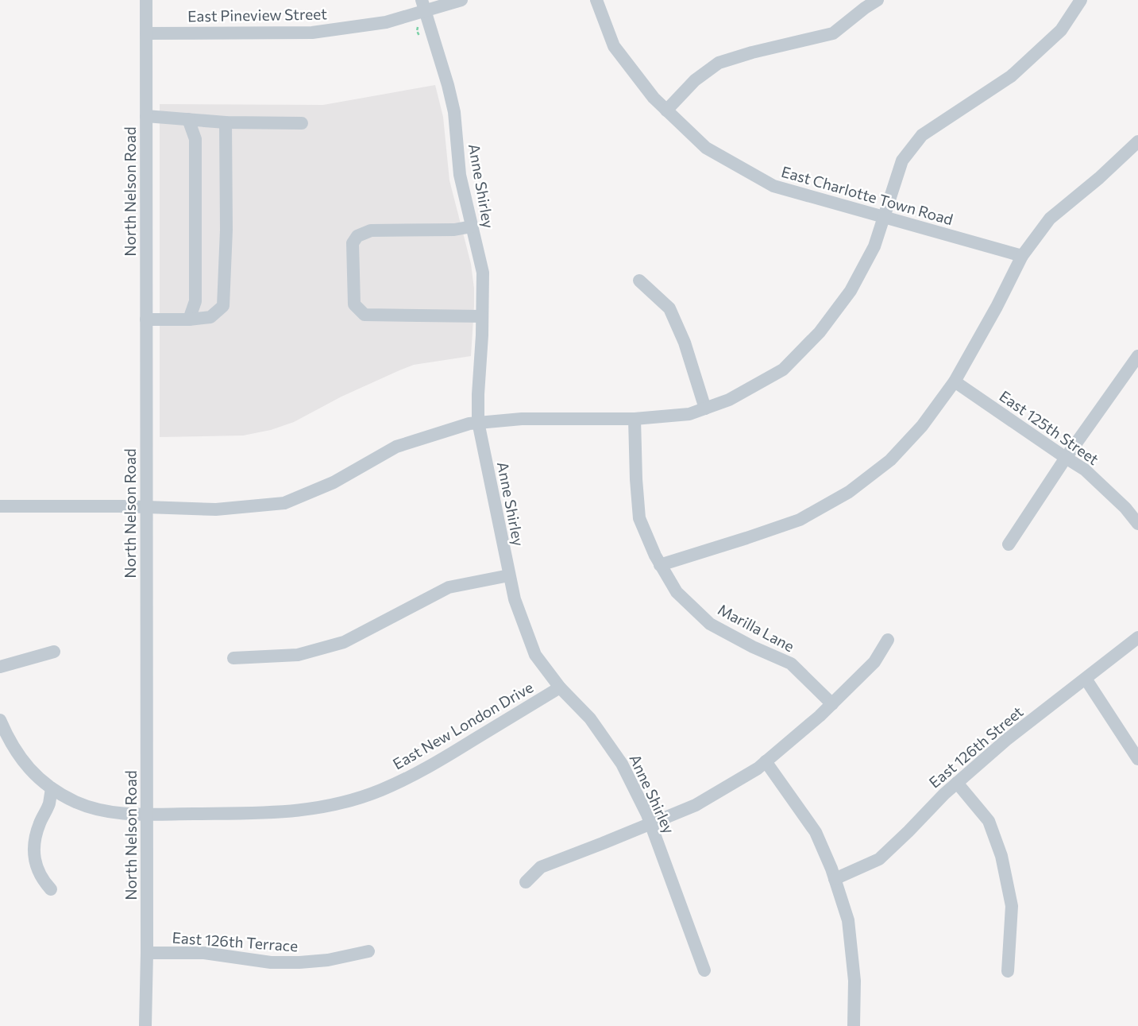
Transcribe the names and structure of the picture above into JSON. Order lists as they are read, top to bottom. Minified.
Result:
{"streets":{"street":["East Pineview Street","Anne Shirley","North Nelson Road","East Charlotte Town Road","East 125th Street","Marilla Lane","East New London Drive","East 126th Street","East 126th Terrace"]},"crossings":[["East Pineview Street","Anne Shirley"],["East Pineview Street","North Nelson Road"],["Anne Shirley","East New London Drive"],["North Nelson Road","East New London Drive"],["North Nelson Road","East 126th Terrace"]]}
